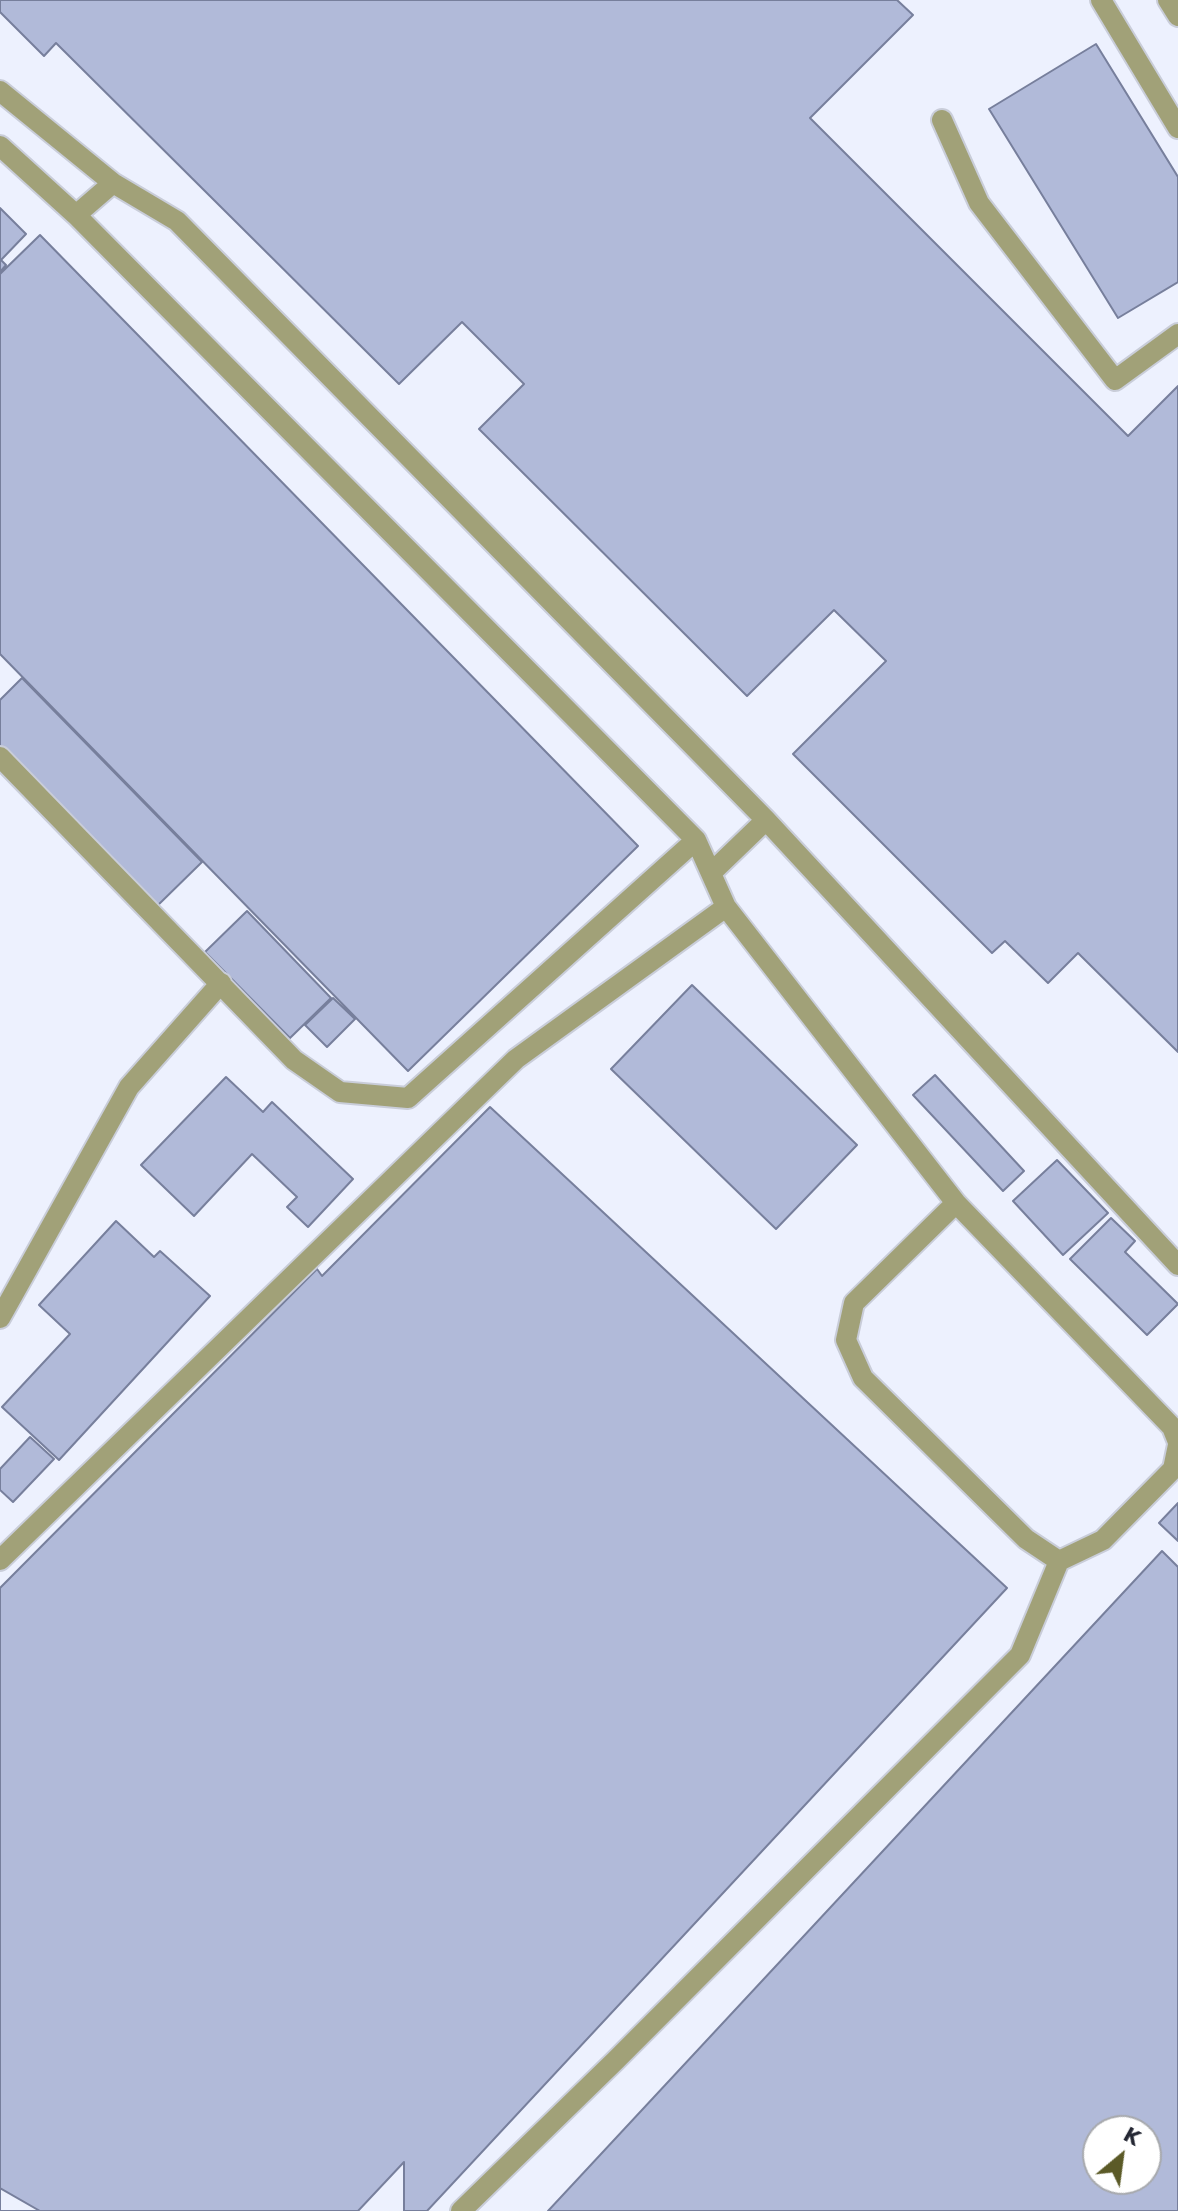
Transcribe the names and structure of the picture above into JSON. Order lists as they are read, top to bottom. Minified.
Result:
{"north":"top right"}
